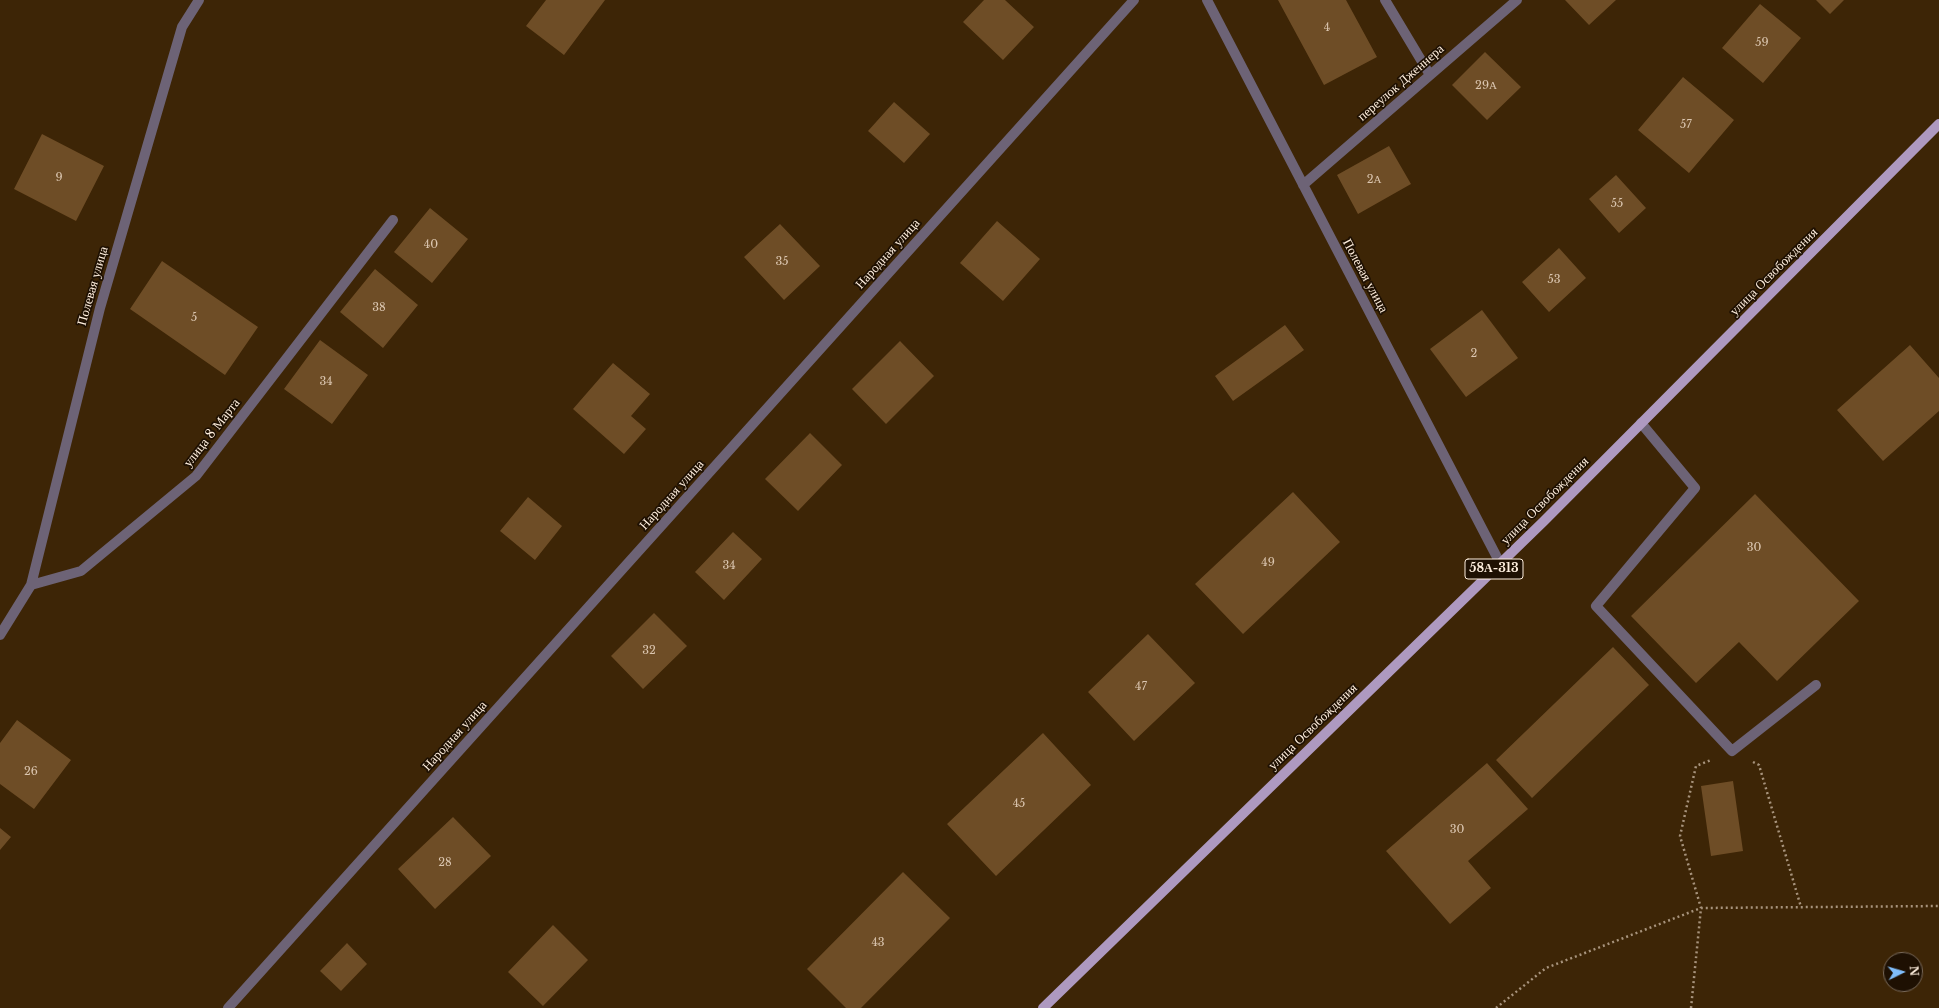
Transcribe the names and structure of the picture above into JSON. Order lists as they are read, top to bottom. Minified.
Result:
{"streets":{"main road":["улица Освобождения","58А-313"],"street":["переулок Дженнера","Народная улица","Полевая улица","улица 8 Марта"]},"crossings":[["переулок Дженнера","Полевая улица"],["улица Освобождения","Полевая улица"],["Полевая улица","улица 8 Марта"]],"house_numbers":["4","59","29А","57","9","2А","55","40","35","53","38","5","2","34","30","49","34","32","47","26","45","30","28","43"],"north":"right"}
